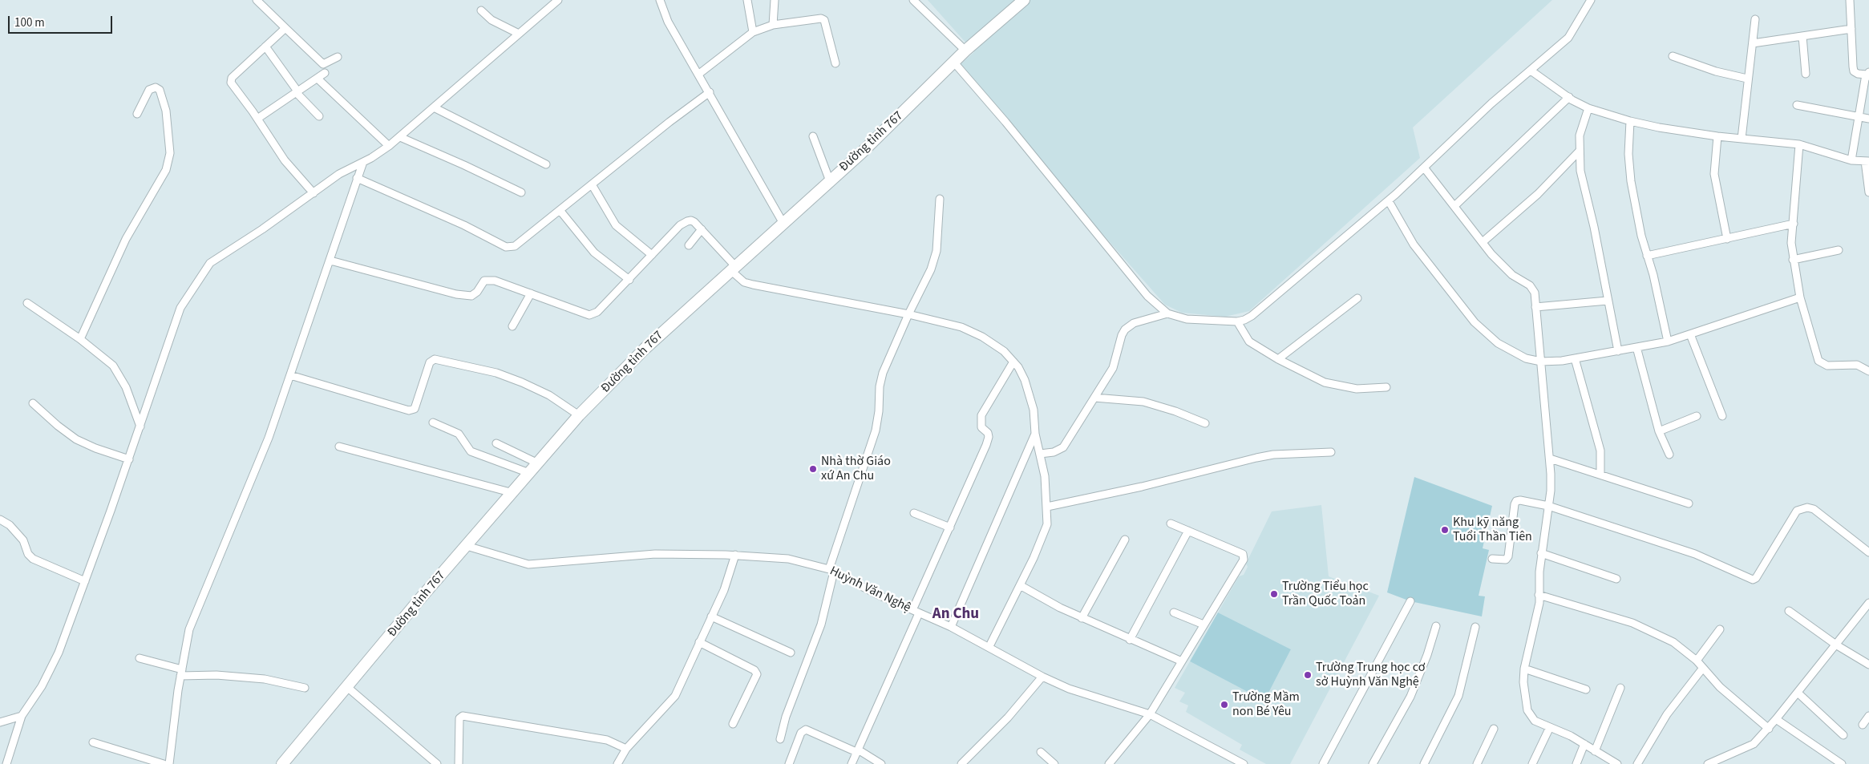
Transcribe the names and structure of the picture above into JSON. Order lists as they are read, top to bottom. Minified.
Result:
{"streets":{"main road":["Đường tỉnh 767"],"street":["Huỳnh Văn Nghệ"]},"crossings":[["Đường tỉnh 767","Huỳnh Văn Nghệ"]],"districts":["An Chu"],"places":["Nhà thờ Giáo xứ An Chu","Khu kỹ năng Tuổi Thần Tiên","Trường Tiểu học Trần Quốc Toản","Trường Trung học cơ sở Huỳnh Văn Nghệ","Trường Mầm non Bé Yêu"],"scale_bar":"100 m"}
